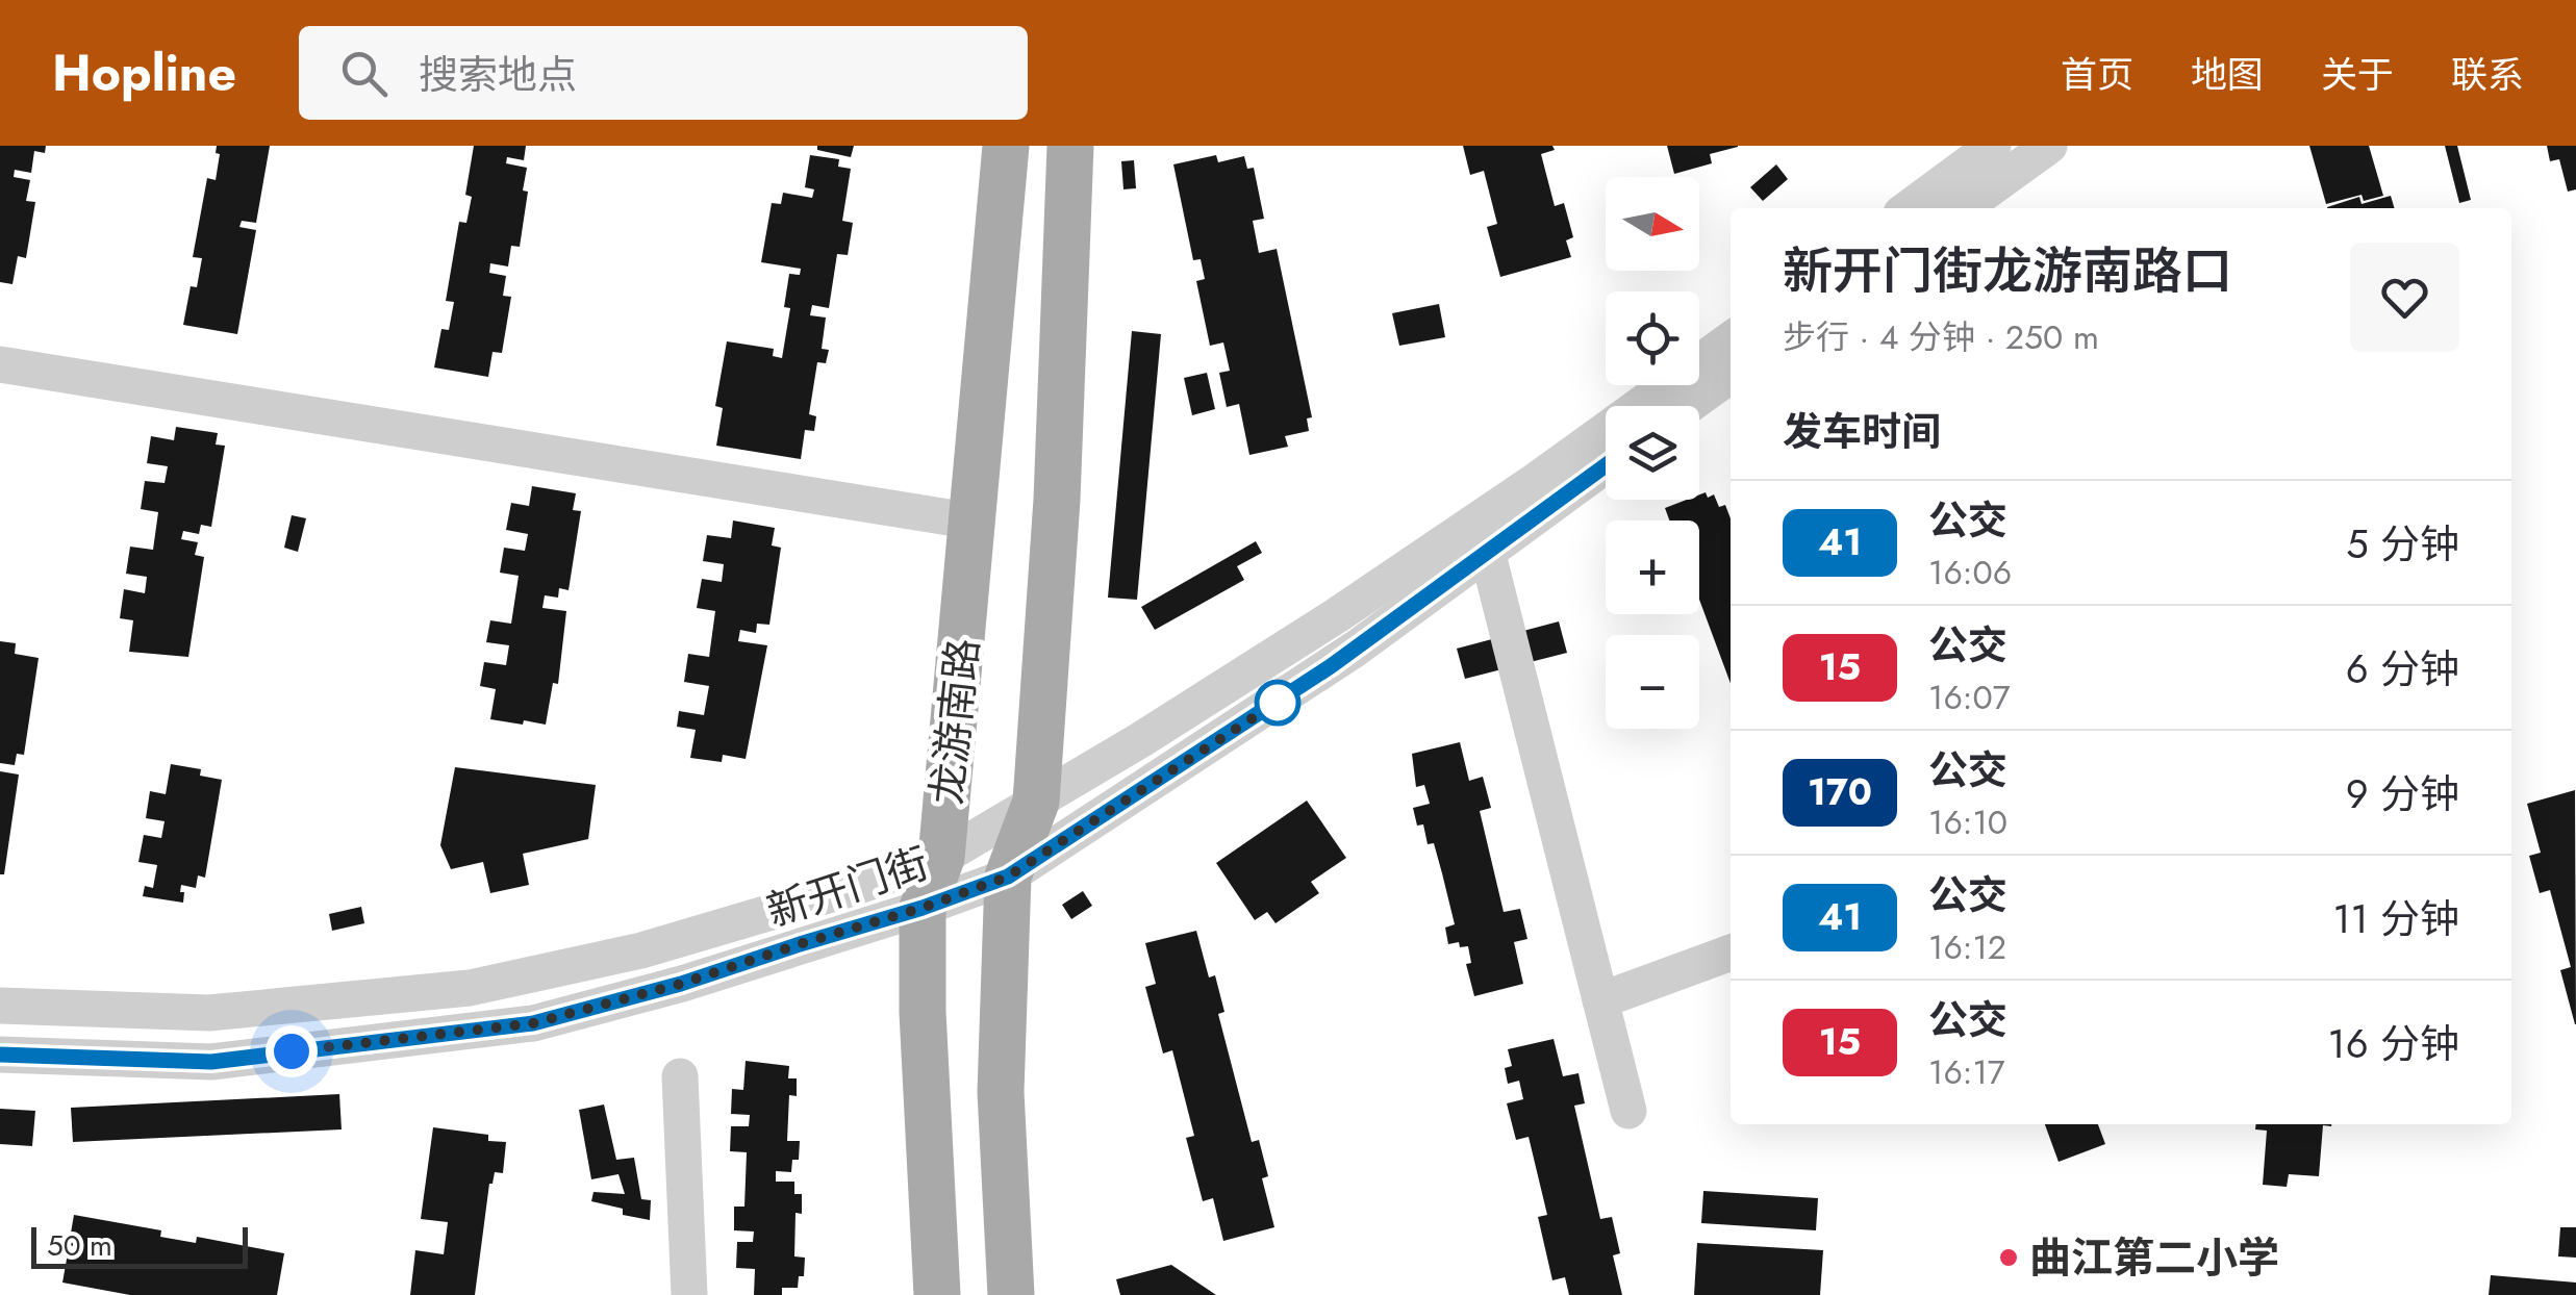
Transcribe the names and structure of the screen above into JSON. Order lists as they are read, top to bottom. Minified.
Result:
{"streets":{"main road":["龙游南路"],"street":["新开门街"]},"crossings":[["龙游南路","新开门街"]],"places":["曲江第二小学"],"lines":["bus line 41"],"scale_bar":"50 m","north":"right","page":{"header":"Hopline","search":"搜索地点","nav":["首页","地图","关于","联系"],"map_buttons":["+","−"],"heading":[["新开门街龙游南路口","步行 · 4 分钟 · 250 m"],"发车时间"],"list":[{"mark":"41","name":"公交","note":"16:06","value":"5 分钟"},{"mark":"15","name":"公交","note":"16:07","value":"6 分钟"},{"mark":"170","name":"公交","note":"16:10","value":"9 分钟"},{"mark":"41","name":"公交","note":"16:12","value":"11 分钟"},{"mark":"15","name":"公交","note":"16:17","value":"16 分钟"}],"scale":"50 m"}}
